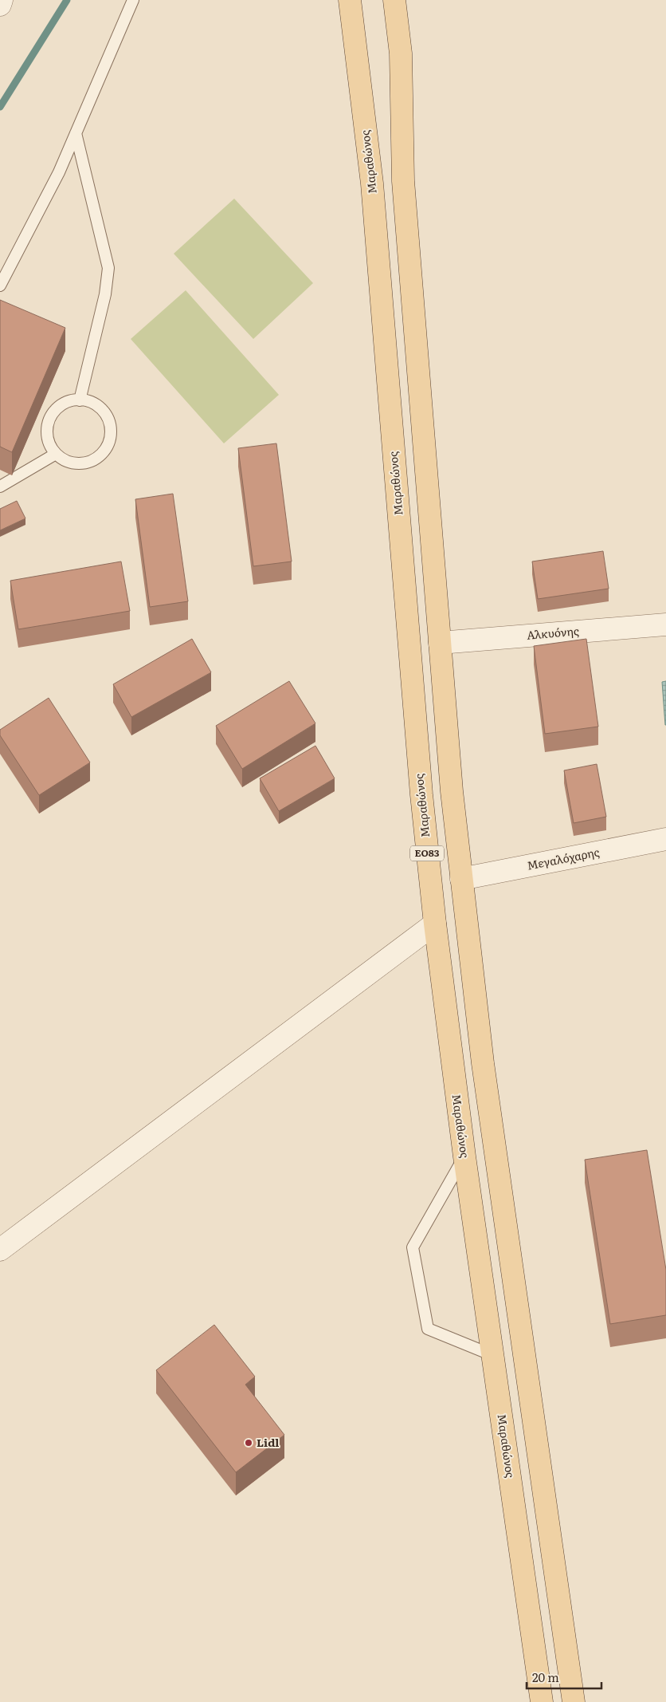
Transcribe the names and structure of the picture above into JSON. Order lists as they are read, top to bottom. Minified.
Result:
{"streets":{"main road":["Μαραθώνος","ΕΟ83"],"street":["Αλκυόνης","Μεγαλόχαρης"]},"crossings":[["Αλκυόνης","ΕΟ83"],["ΕΟ83","Μεγαλόχαρης"]],"places":["Lidl"],"scale_bar":"20 m"}
